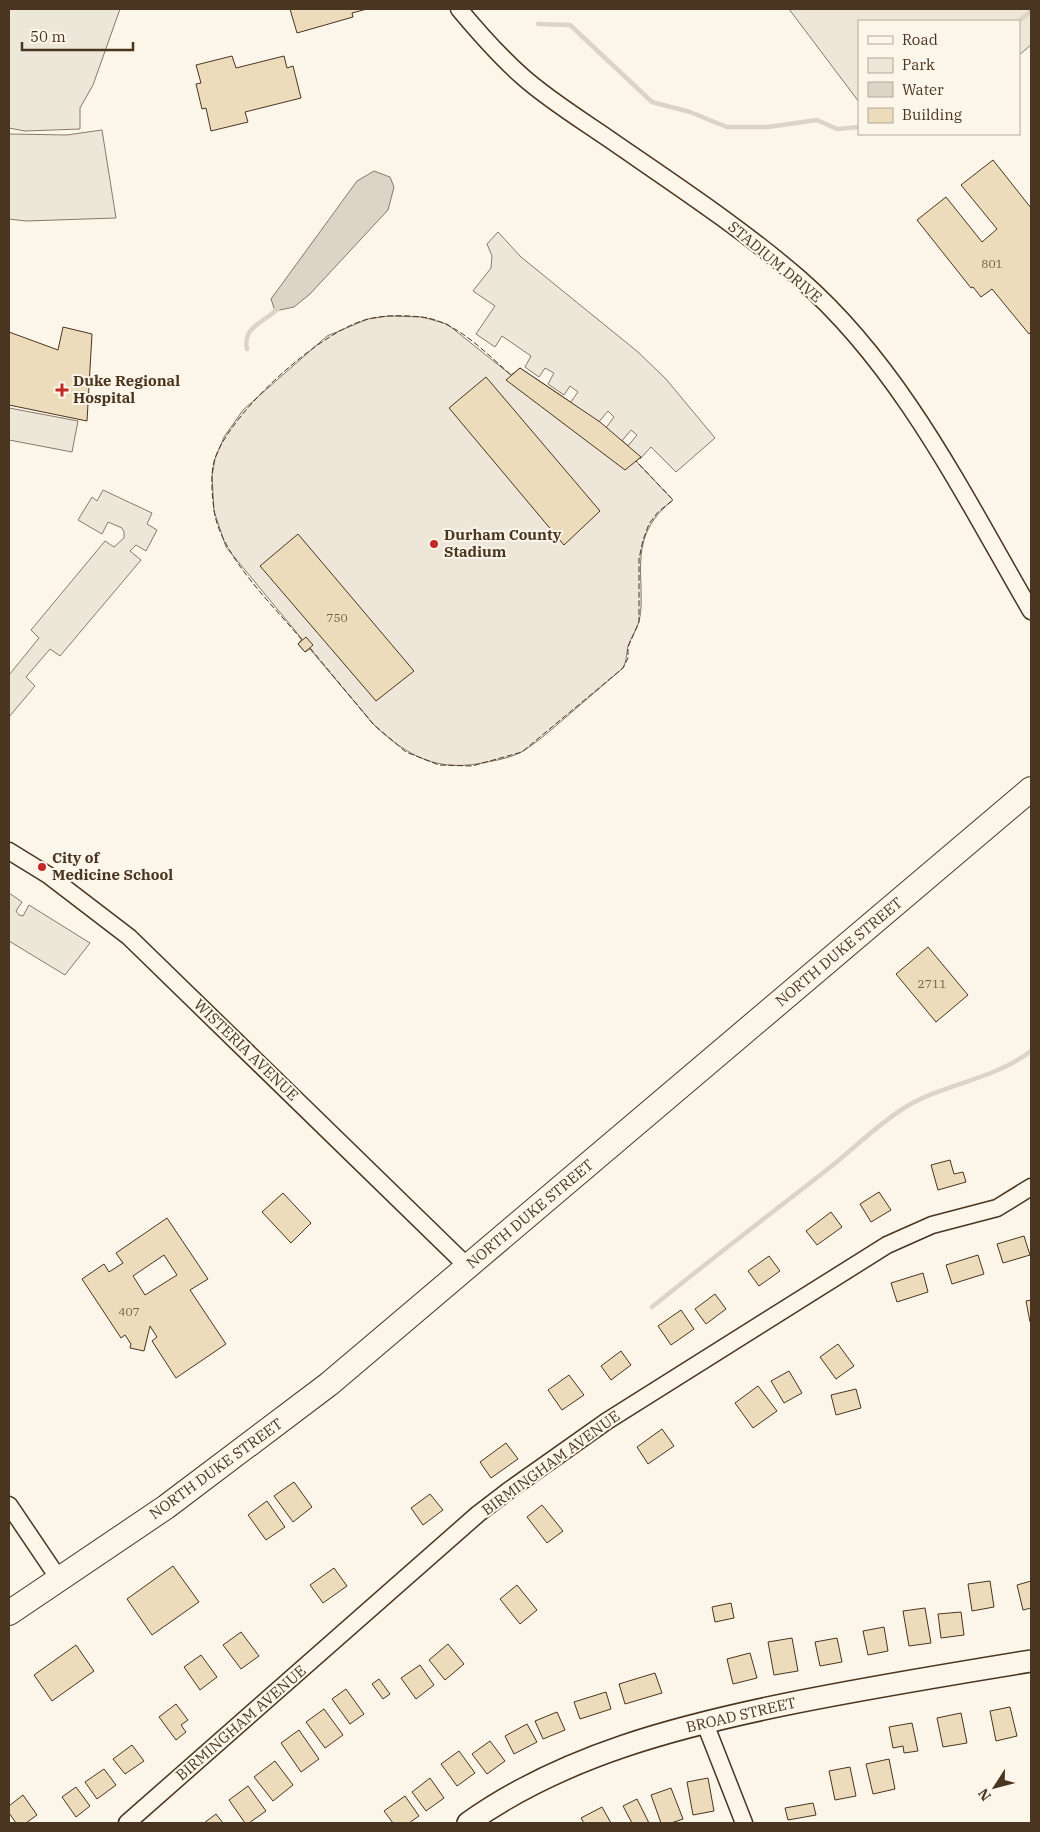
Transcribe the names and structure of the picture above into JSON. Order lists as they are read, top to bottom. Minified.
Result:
{"streets":{"highway":["NORTH DUKE STREET"],"main road":["BROAD STREET"],"street":["STADIUM DRIVE","WISTERIA AVENUE","BIRMINGHAM AVENUE"]},"crossings":[["NORTH DUKE STREET","WISTERIA AVENUE"]],"places":{"health":["Duke Regional Hospital"],"other":["Durham County Stadium","City of Medicine School"]},"house_numbers":["801","750","2711","407"],"legend":["Road","Park","Water","Building"],"scale_bar":"50 m","north":"bottom left"}
